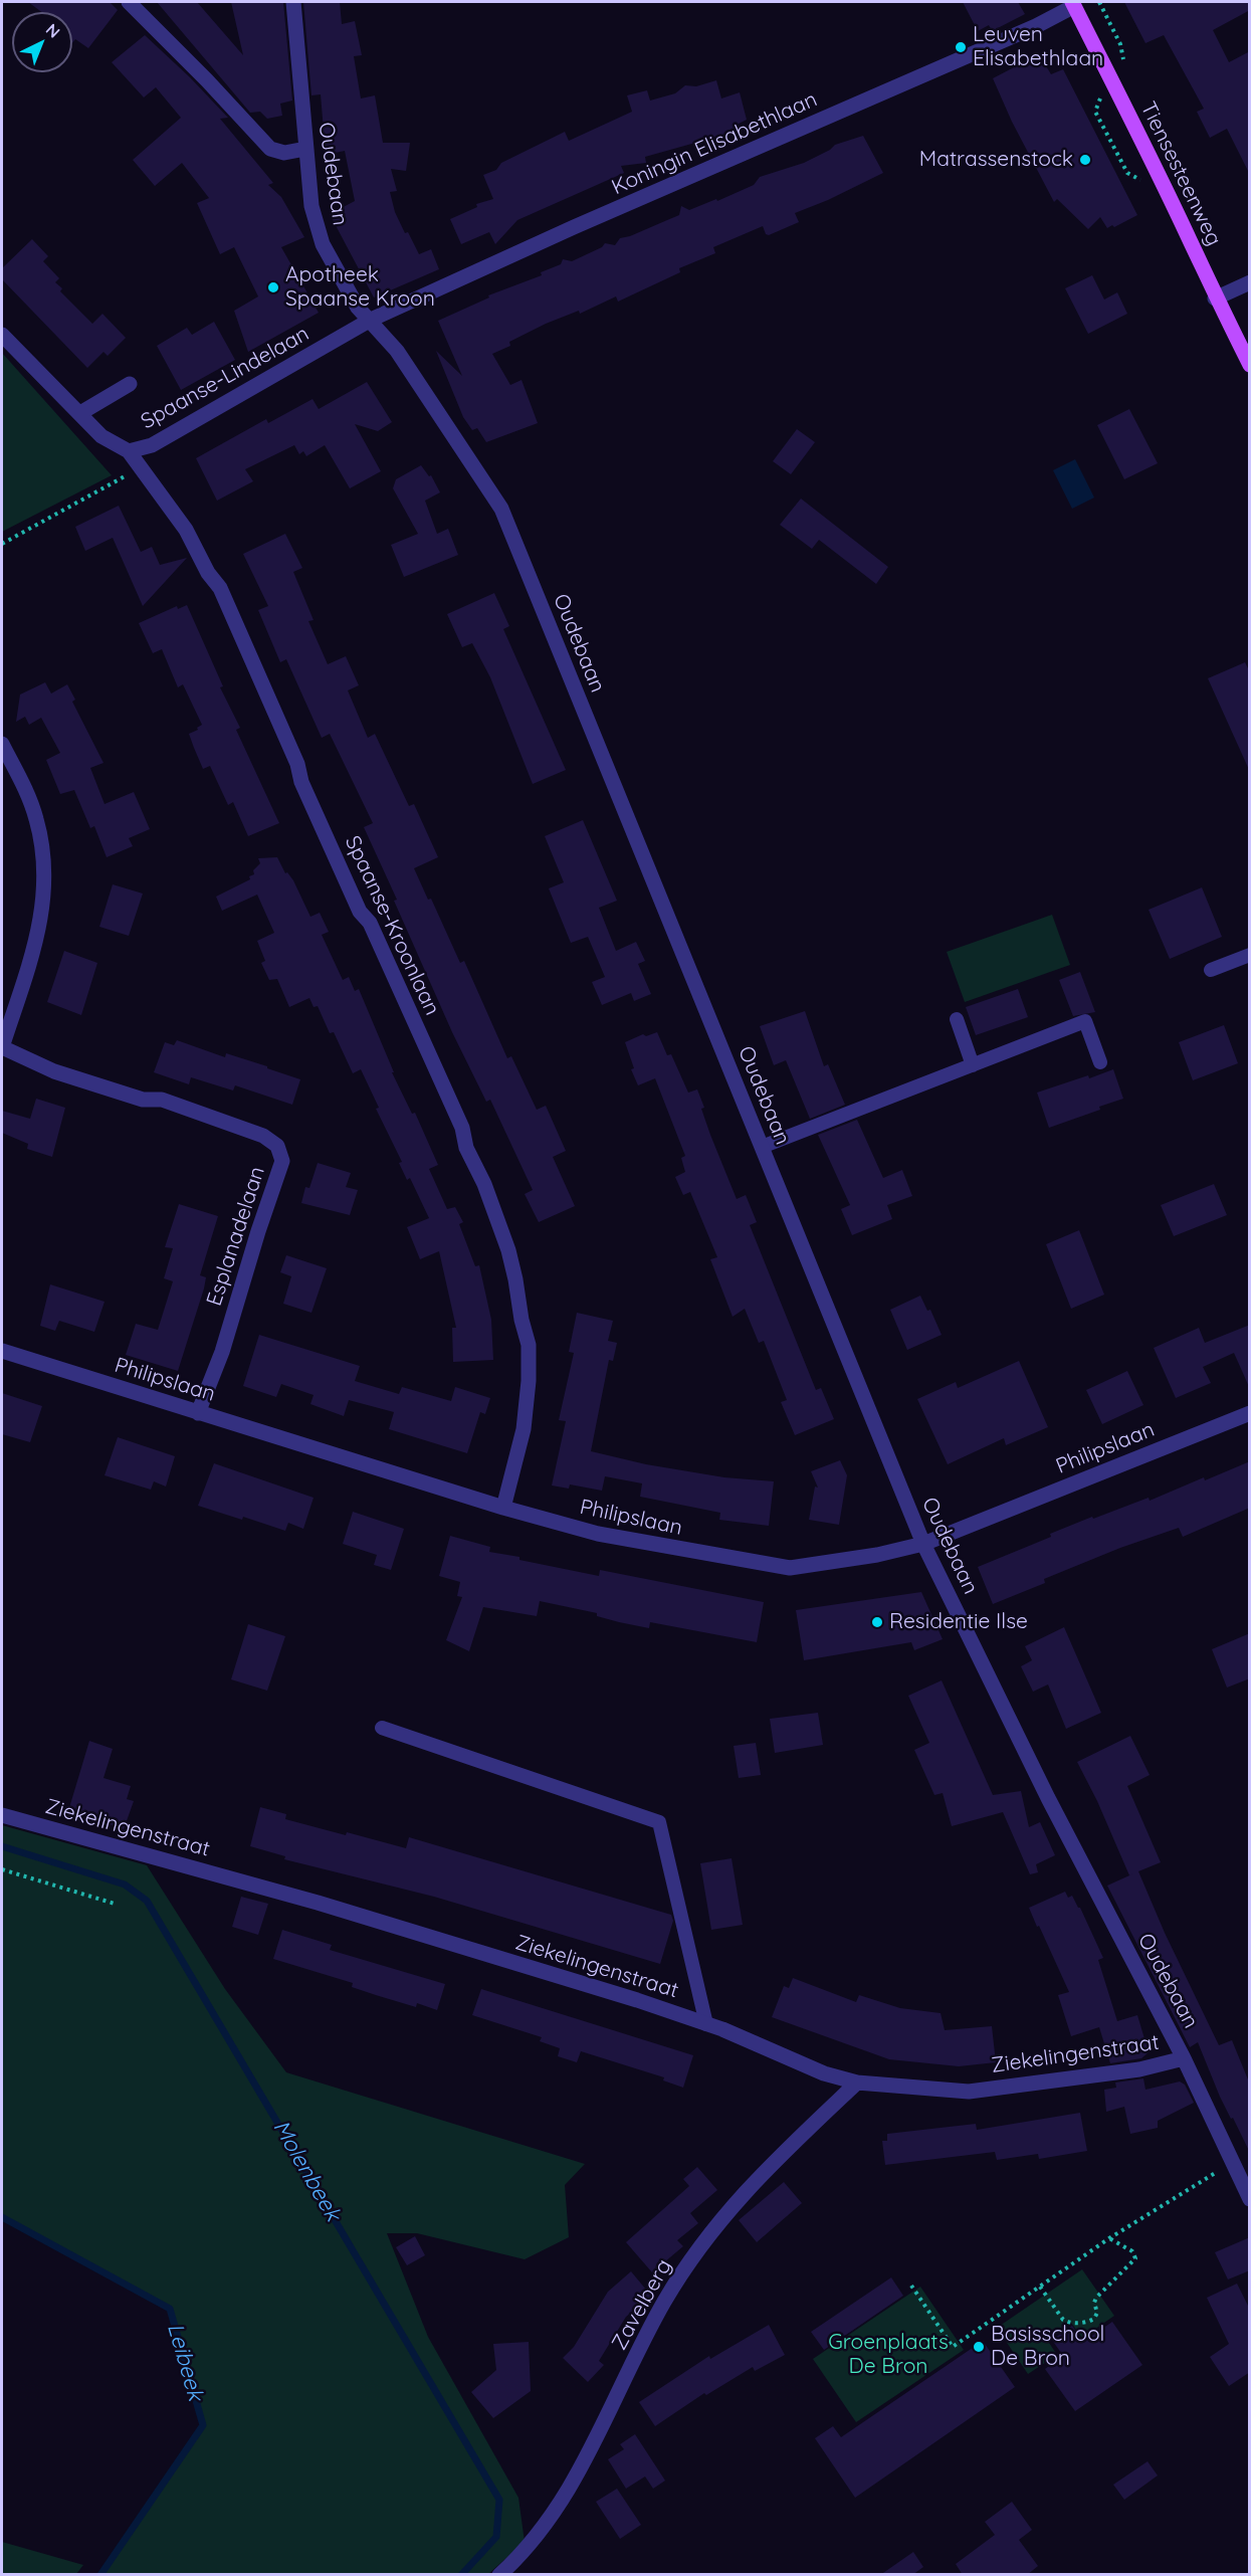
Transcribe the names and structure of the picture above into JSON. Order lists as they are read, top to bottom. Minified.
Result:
{"streets":{"main road":["Tiensesteenweg"],"street":["Koningin Elisabethlaan","Oudebaan","Spaanse-Lindelaan","Spaanse-Kroonlaan","Esplanadelaan","Philipslaan","Ziekelingenstraat","Zavelberg"]},"crossings":[["Koningin Elisabethlaan","Oudebaan"],["Koningin Elisabethlaan","Tiensesteenweg"],["Koningin Elisabethlaan","Spaanse-Lindelaan"],["Oudebaan","Spaanse-Lindelaan"],["Oudebaan","Philipslaan"],["Oudebaan","Ziekelingenstraat"],["Spaanse-Lindelaan","Spaanse-Kroonlaan"],["Spaanse-Kroonlaan","Philipslaan"],["Esplanadelaan","Philipslaan"],["Ziekelingenstraat","Zavelberg"]],"water":["Molenbeek","Leibeek"],"parks":["Groenplaats De Bron"],"places":["Leuven Elisabethlaan","Matrassenstock","Apotheek Spaanse Kroon","Residentie Ilse","Basisschool De Bron"],"north":"top right"}
